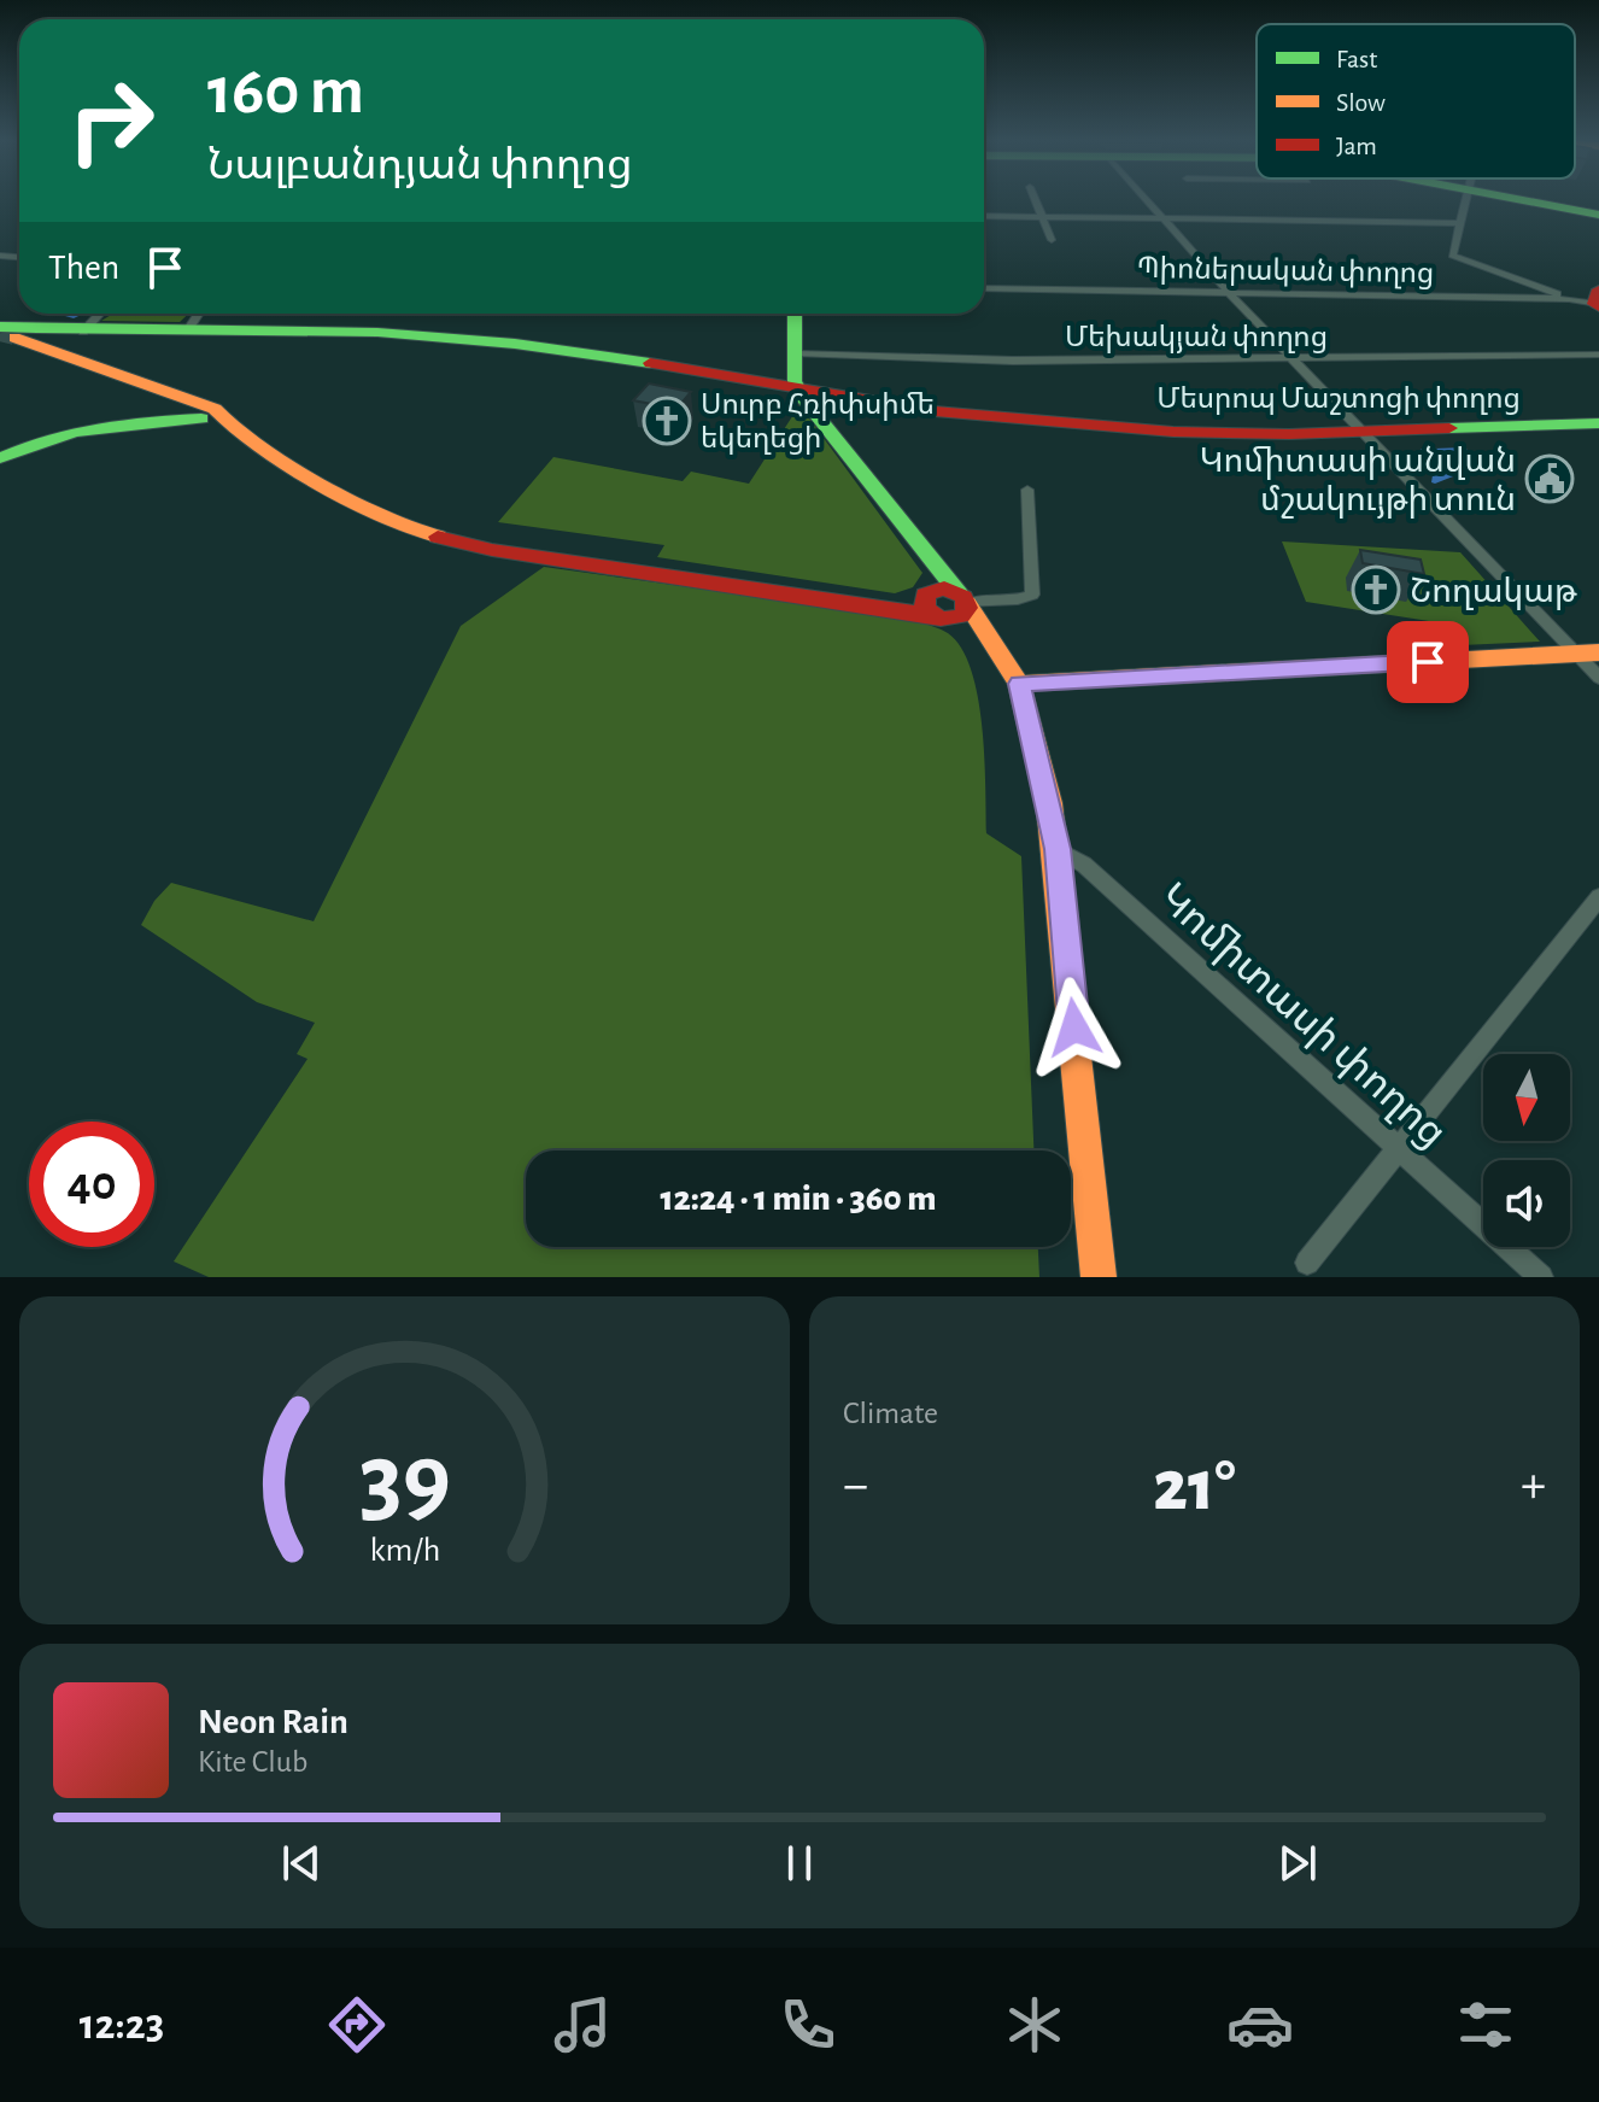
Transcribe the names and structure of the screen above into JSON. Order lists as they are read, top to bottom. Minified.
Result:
{"streets":{"main road":["Մեսրոպ Մաշտոցի փողոց"],"street":["Պիոներական փողոց","Մեխակյան փողոց","Կոմիտասի փողոց"]},"places":{"church":["Սուրբ Հռիփսիմե եկեղեցի","Շողակաթ"],"public building":["Կոմիտասի անվան մշակույթի տուն"]},"legend":["Fast","Slow","Jam"],"north":"bottom","page":{"turn":["160 m","Նալբանդյան փողոց"],"then":"Then","limit":"40","trip":"12:24 · 1 min · 360 m","tile":"Climate","heat":["−","21°","+"],"song":["Neon Rain","Kite Club"],"tabs":"12:23","gauge":["39","km/h"]}}
